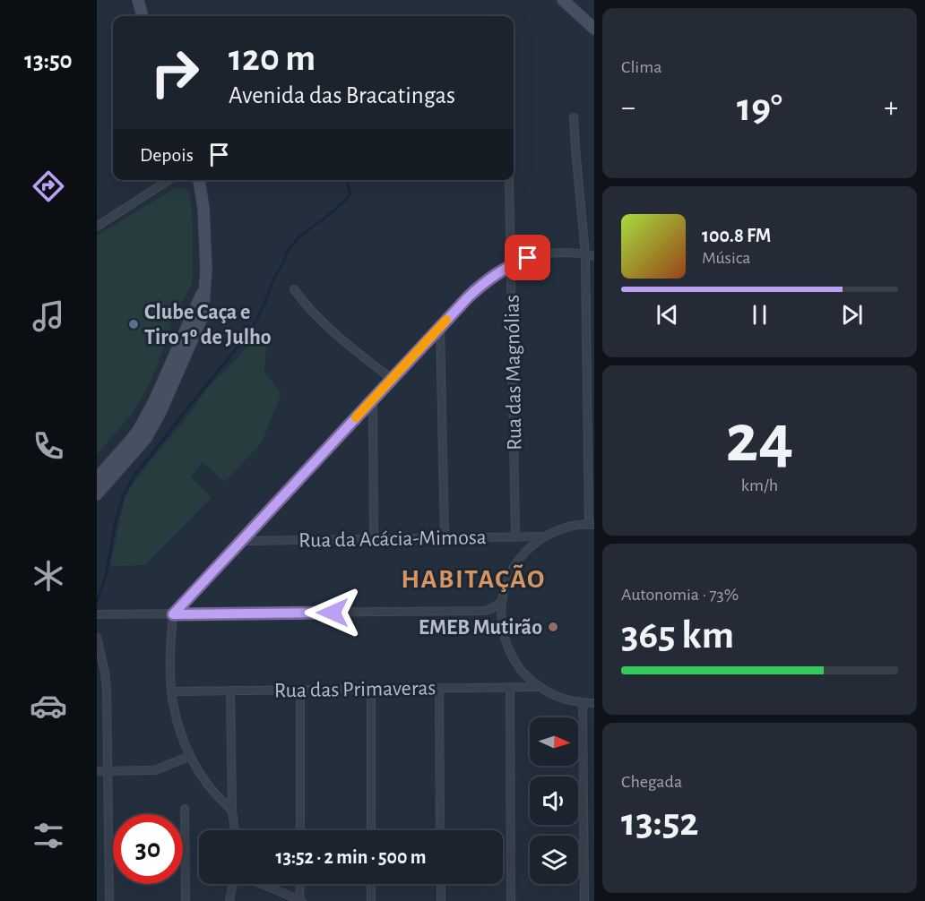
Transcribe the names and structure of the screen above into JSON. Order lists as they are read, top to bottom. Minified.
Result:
{"streets":{"street":["Rua das Magnólias","Rua da Acácia-Mimosa","Rua das Primaveras"]},"crossings":[["Rua das Magnólias","Rua da Acácia-Mimosa"]],"districts":["HABITAÇÃO"],"places":["Clube Caça e Tiro 1º de Julho","EMEB Mutirão"],"north":"right","page":{"tabs":"13:50","tile":["Clima",["24","km/h"],["Autonomia · 73%","365 km"],["Chegada","13:52"]],"turn":["120 m","Avenida das Bracatingas"],"heat":["−","19°","+"],"then":"Depois","song":["100.8 FM","Música"],"limit":"30","trip":"13:52 · 2 min · 500 m"}}
